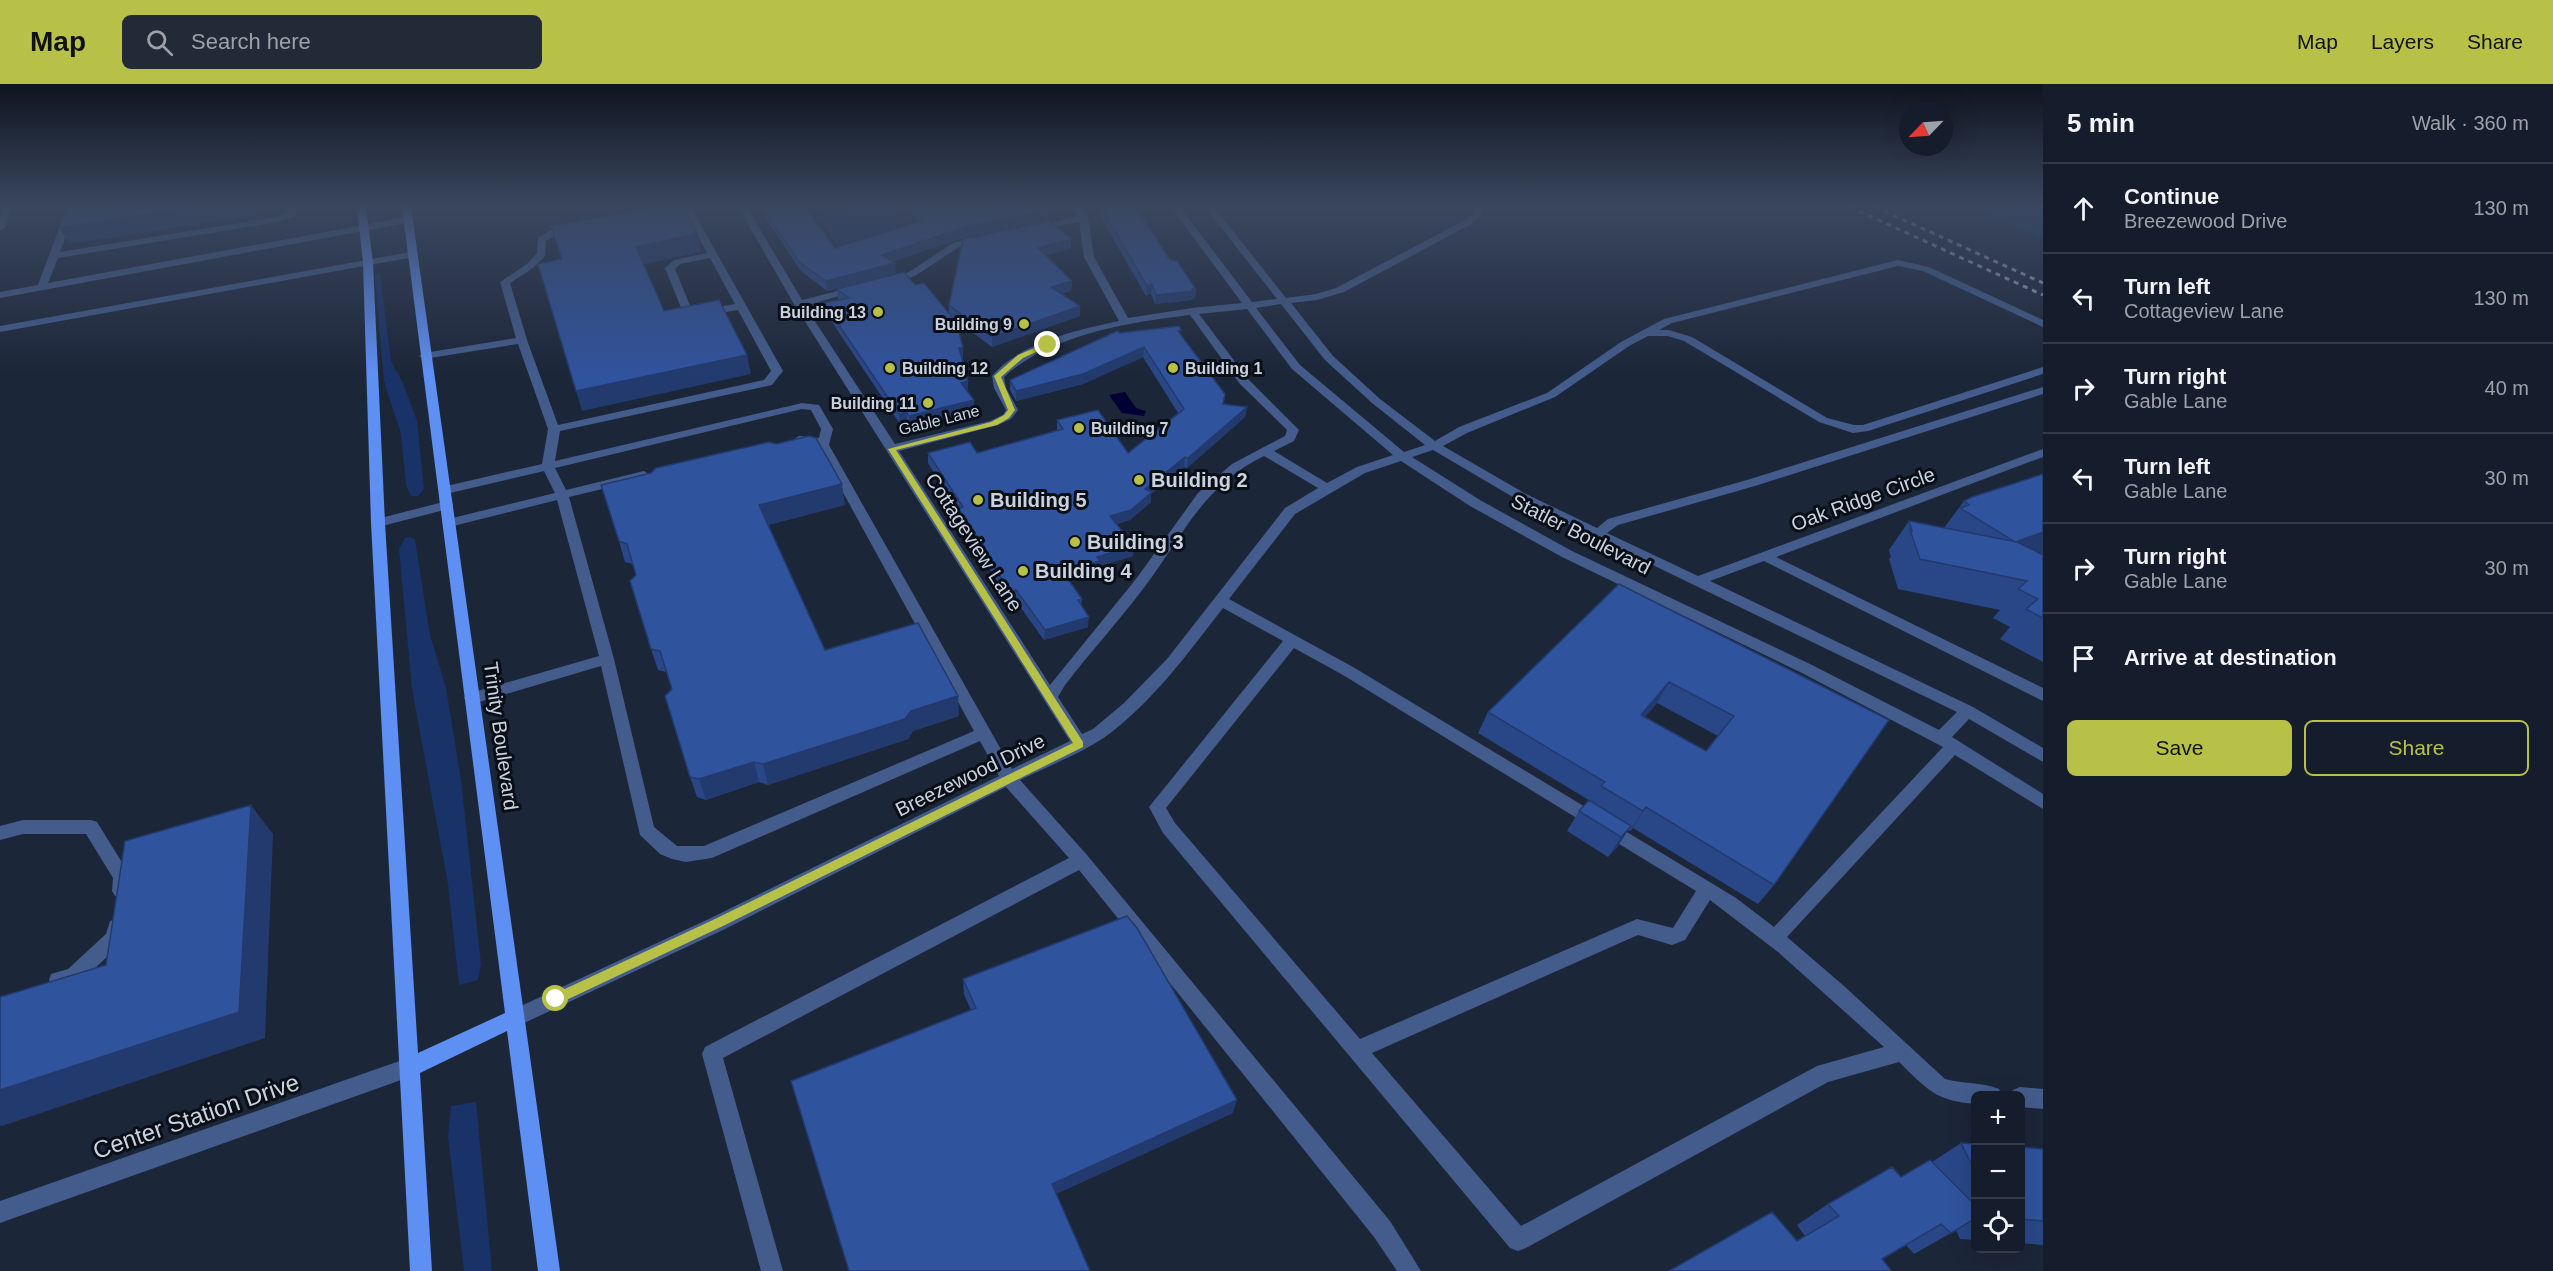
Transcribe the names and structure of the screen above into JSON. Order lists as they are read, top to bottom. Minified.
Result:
{"streets":{"main road":["Trinity Boulevard"],"street":["Gable Lane","Oak Ridge Circle","Statler Boulevard","Cottageview Lane","Breezewood Drive","Center Station Drive"]},"crossings":[["Gable Lane","Statler Boulevard"],["Gable Lane","Cottageview Lane"],["Oak Ridge Circle","Statler Boulevard"],["Statler Boulevard","Breezewood Drive"],["Cottageview Lane","Breezewood Drive"],["Trinity Boulevard","Breezewood Drive"]],"places":["Building 13","Building 9","Building 12","Building 1","Building 11","Building 7","Building 2","Building 5","Building 3","Building 4"],"north":"bottom left","page":{"header":"Map","search":"Search here","nav":["Map","Layers","Share"],"heading":["5 min","Walk · 360 m"],"list":[["Continue","Breezewood Drive","130 m"],["Turn left","Cottageview Lane","130 m"],["Turn right","Gable Lane","40 m"],["Turn left","Gable Lane","30 m"],["Turn right","Gable Lane","30 m"],"Arrive at destination"],"buttons":["Save","Share"],"map_buttons":["+","−"]}}
